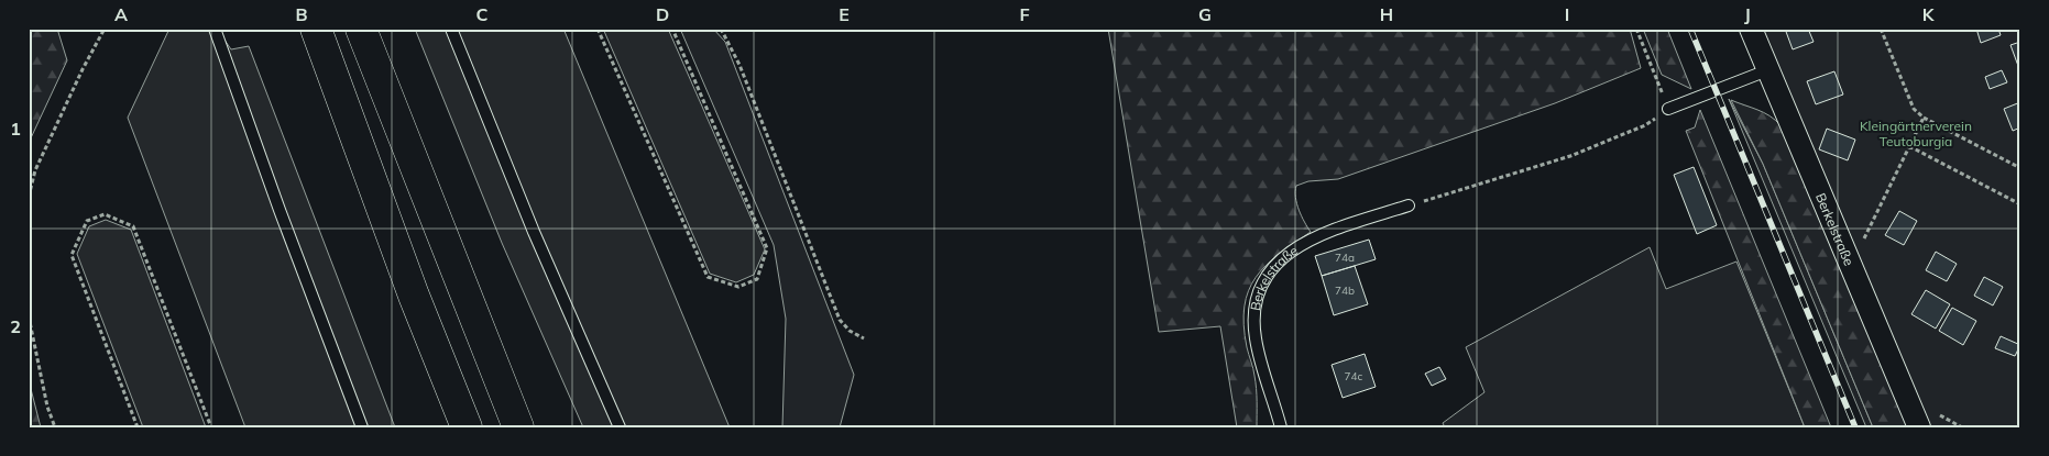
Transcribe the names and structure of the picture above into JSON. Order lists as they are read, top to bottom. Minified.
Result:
{"streets":{"street":["Berkelstraße"]},"parks":["Kleingärtnerverein Teutoburgia"],"house_numbers":["74a","74b","74c"],"grid":{"columns":["A","B","C","D","E","F","G","H","I","J","K"],"rows":["1","2"]}}
